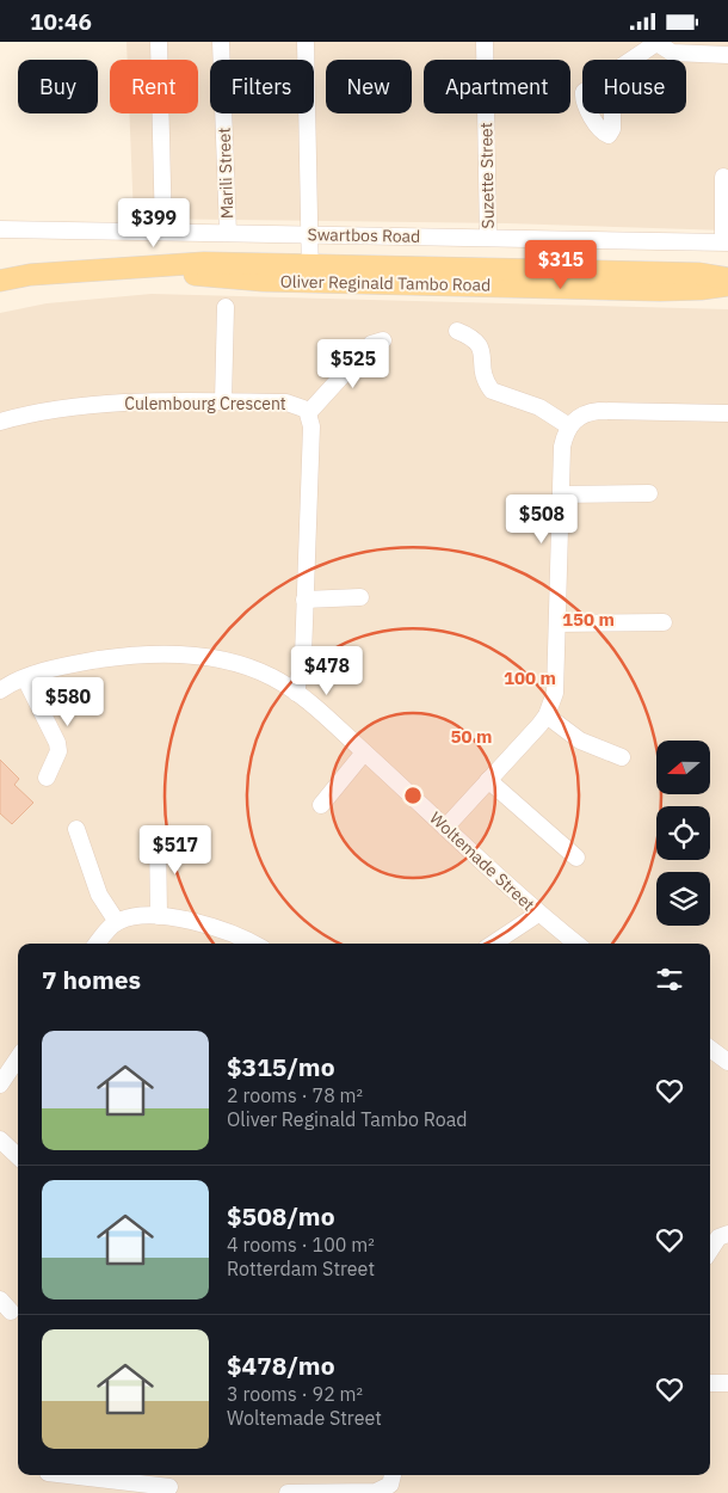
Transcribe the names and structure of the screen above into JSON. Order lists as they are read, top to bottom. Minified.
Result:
{"streets":{"main road":["Oliver Reginald Tambo Road"],"street":["Marili Street","Suzette Street","Swartbos Road","Culembourg Crescent","Woltemade Street"]},"crossings":[["Marili Street","Swartbos Road"],["Suzette Street","Swartbos Road"],["Culembourg Crescent","Woltemade Street"]],"north":"left","page":{"status":"10:46","chip":["Buy","Rent","Filters","New","Apartment","House"],"price":["$399","$315","$525","$508","$478","$580","$517"],"heading":"7 homes","list":[{"name":"$315/mo","note":"2 rooms · 78 m² · Oliver Reginald Tambo Road"},{"name":"$508/mo","note":"4 rooms · 100 m² · Rotterdam Street"},{"name":"$478/mo","note":"3 rooms · 92 m² · Woltemade Street"}]},"rings":["150 m","100 m","50 m"]}
